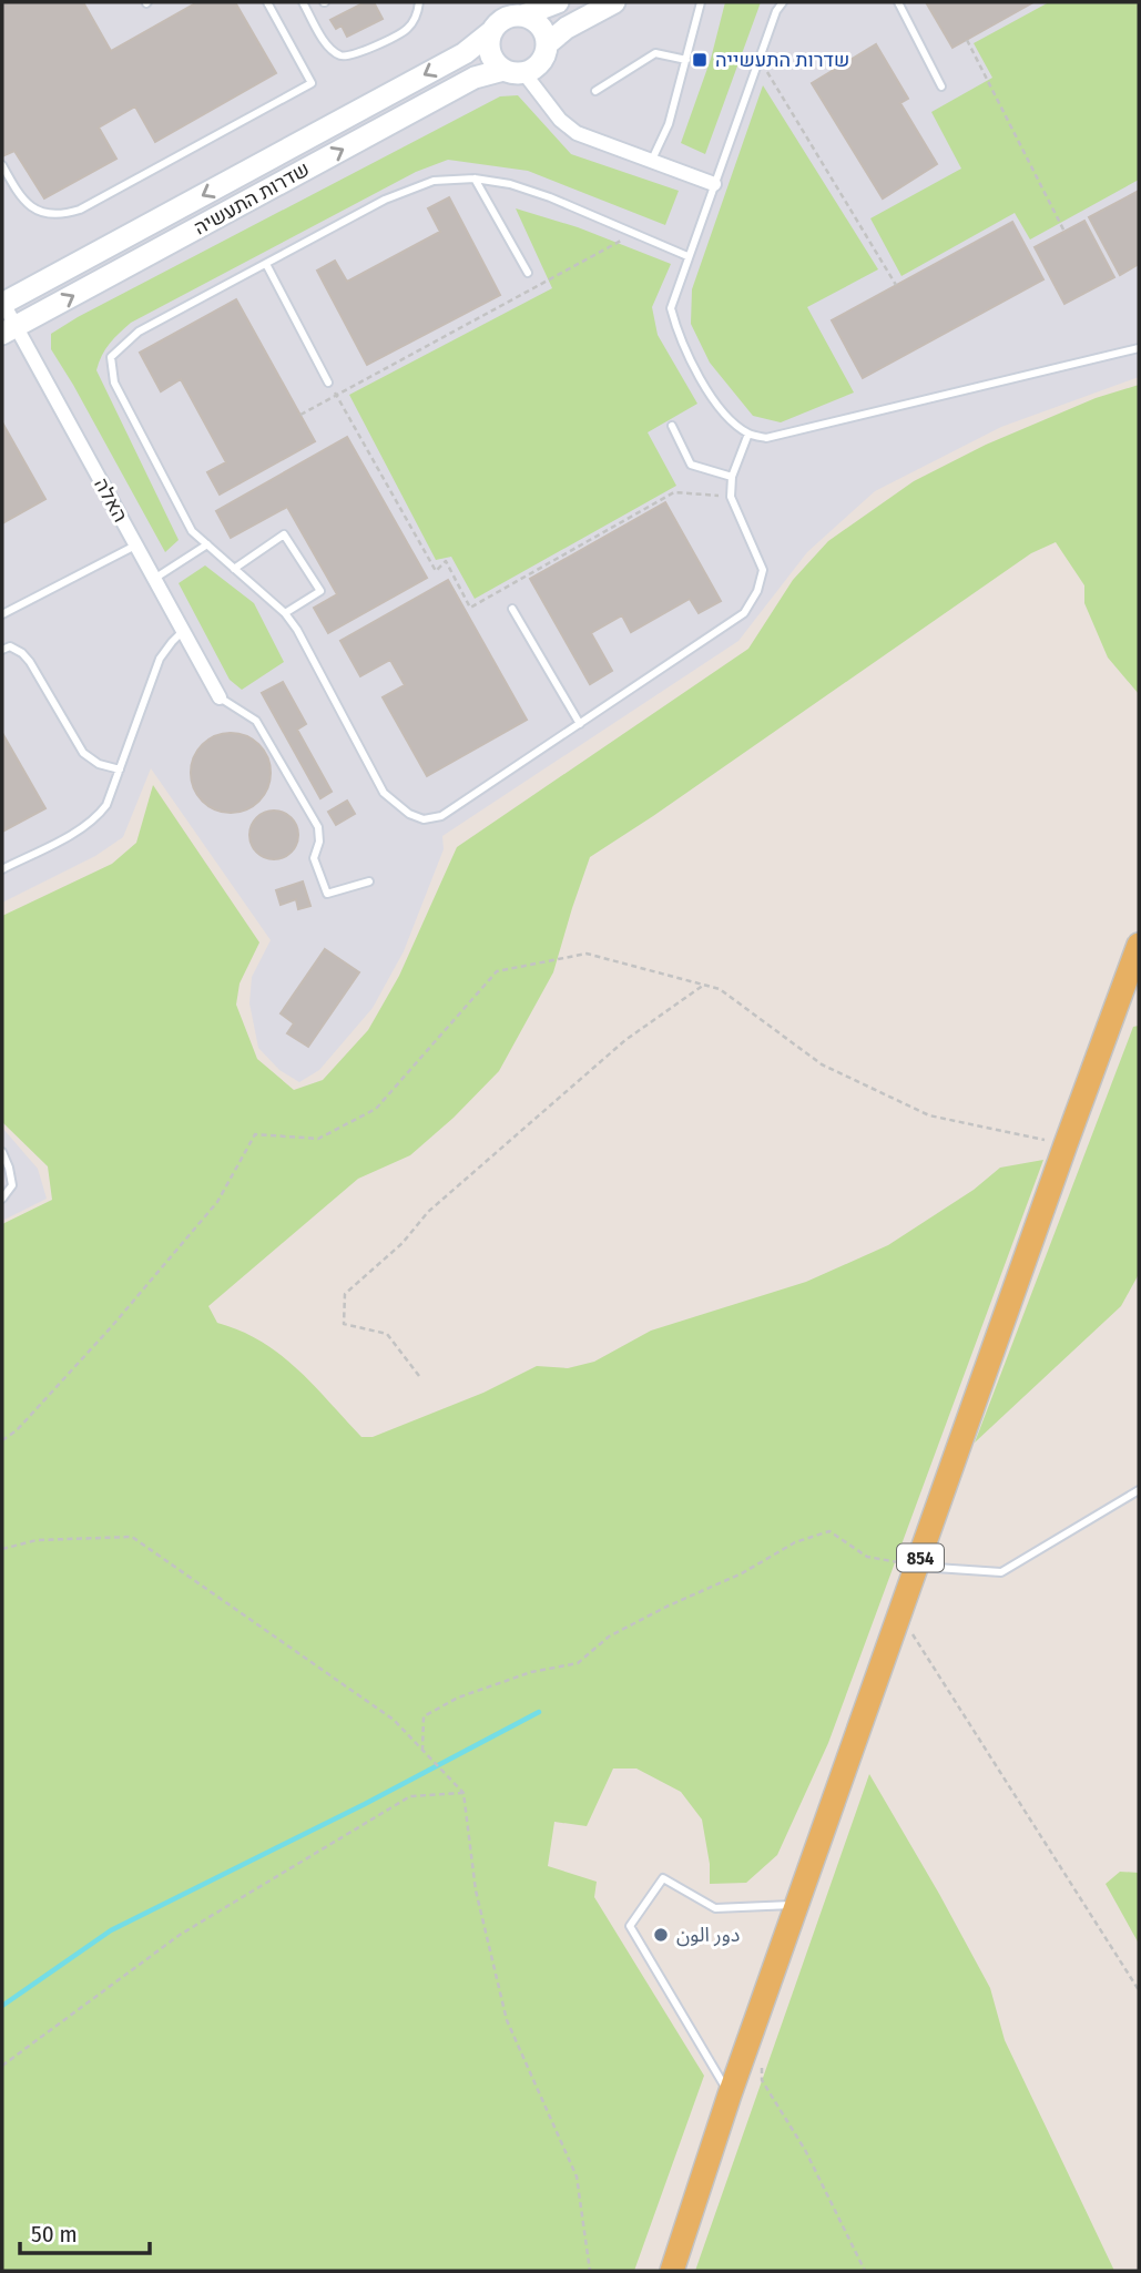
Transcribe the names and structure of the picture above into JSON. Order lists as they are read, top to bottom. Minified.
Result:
{"streets":{"main road":["854"],"street":["שדרות התעשיה","האלה"]},"crossings":[["שדרות התעשיה","האלה"]],"places":{"transit":["שדרות התעשייה"],"other":["دور الون"]},"scale_bar":"50 m"}
